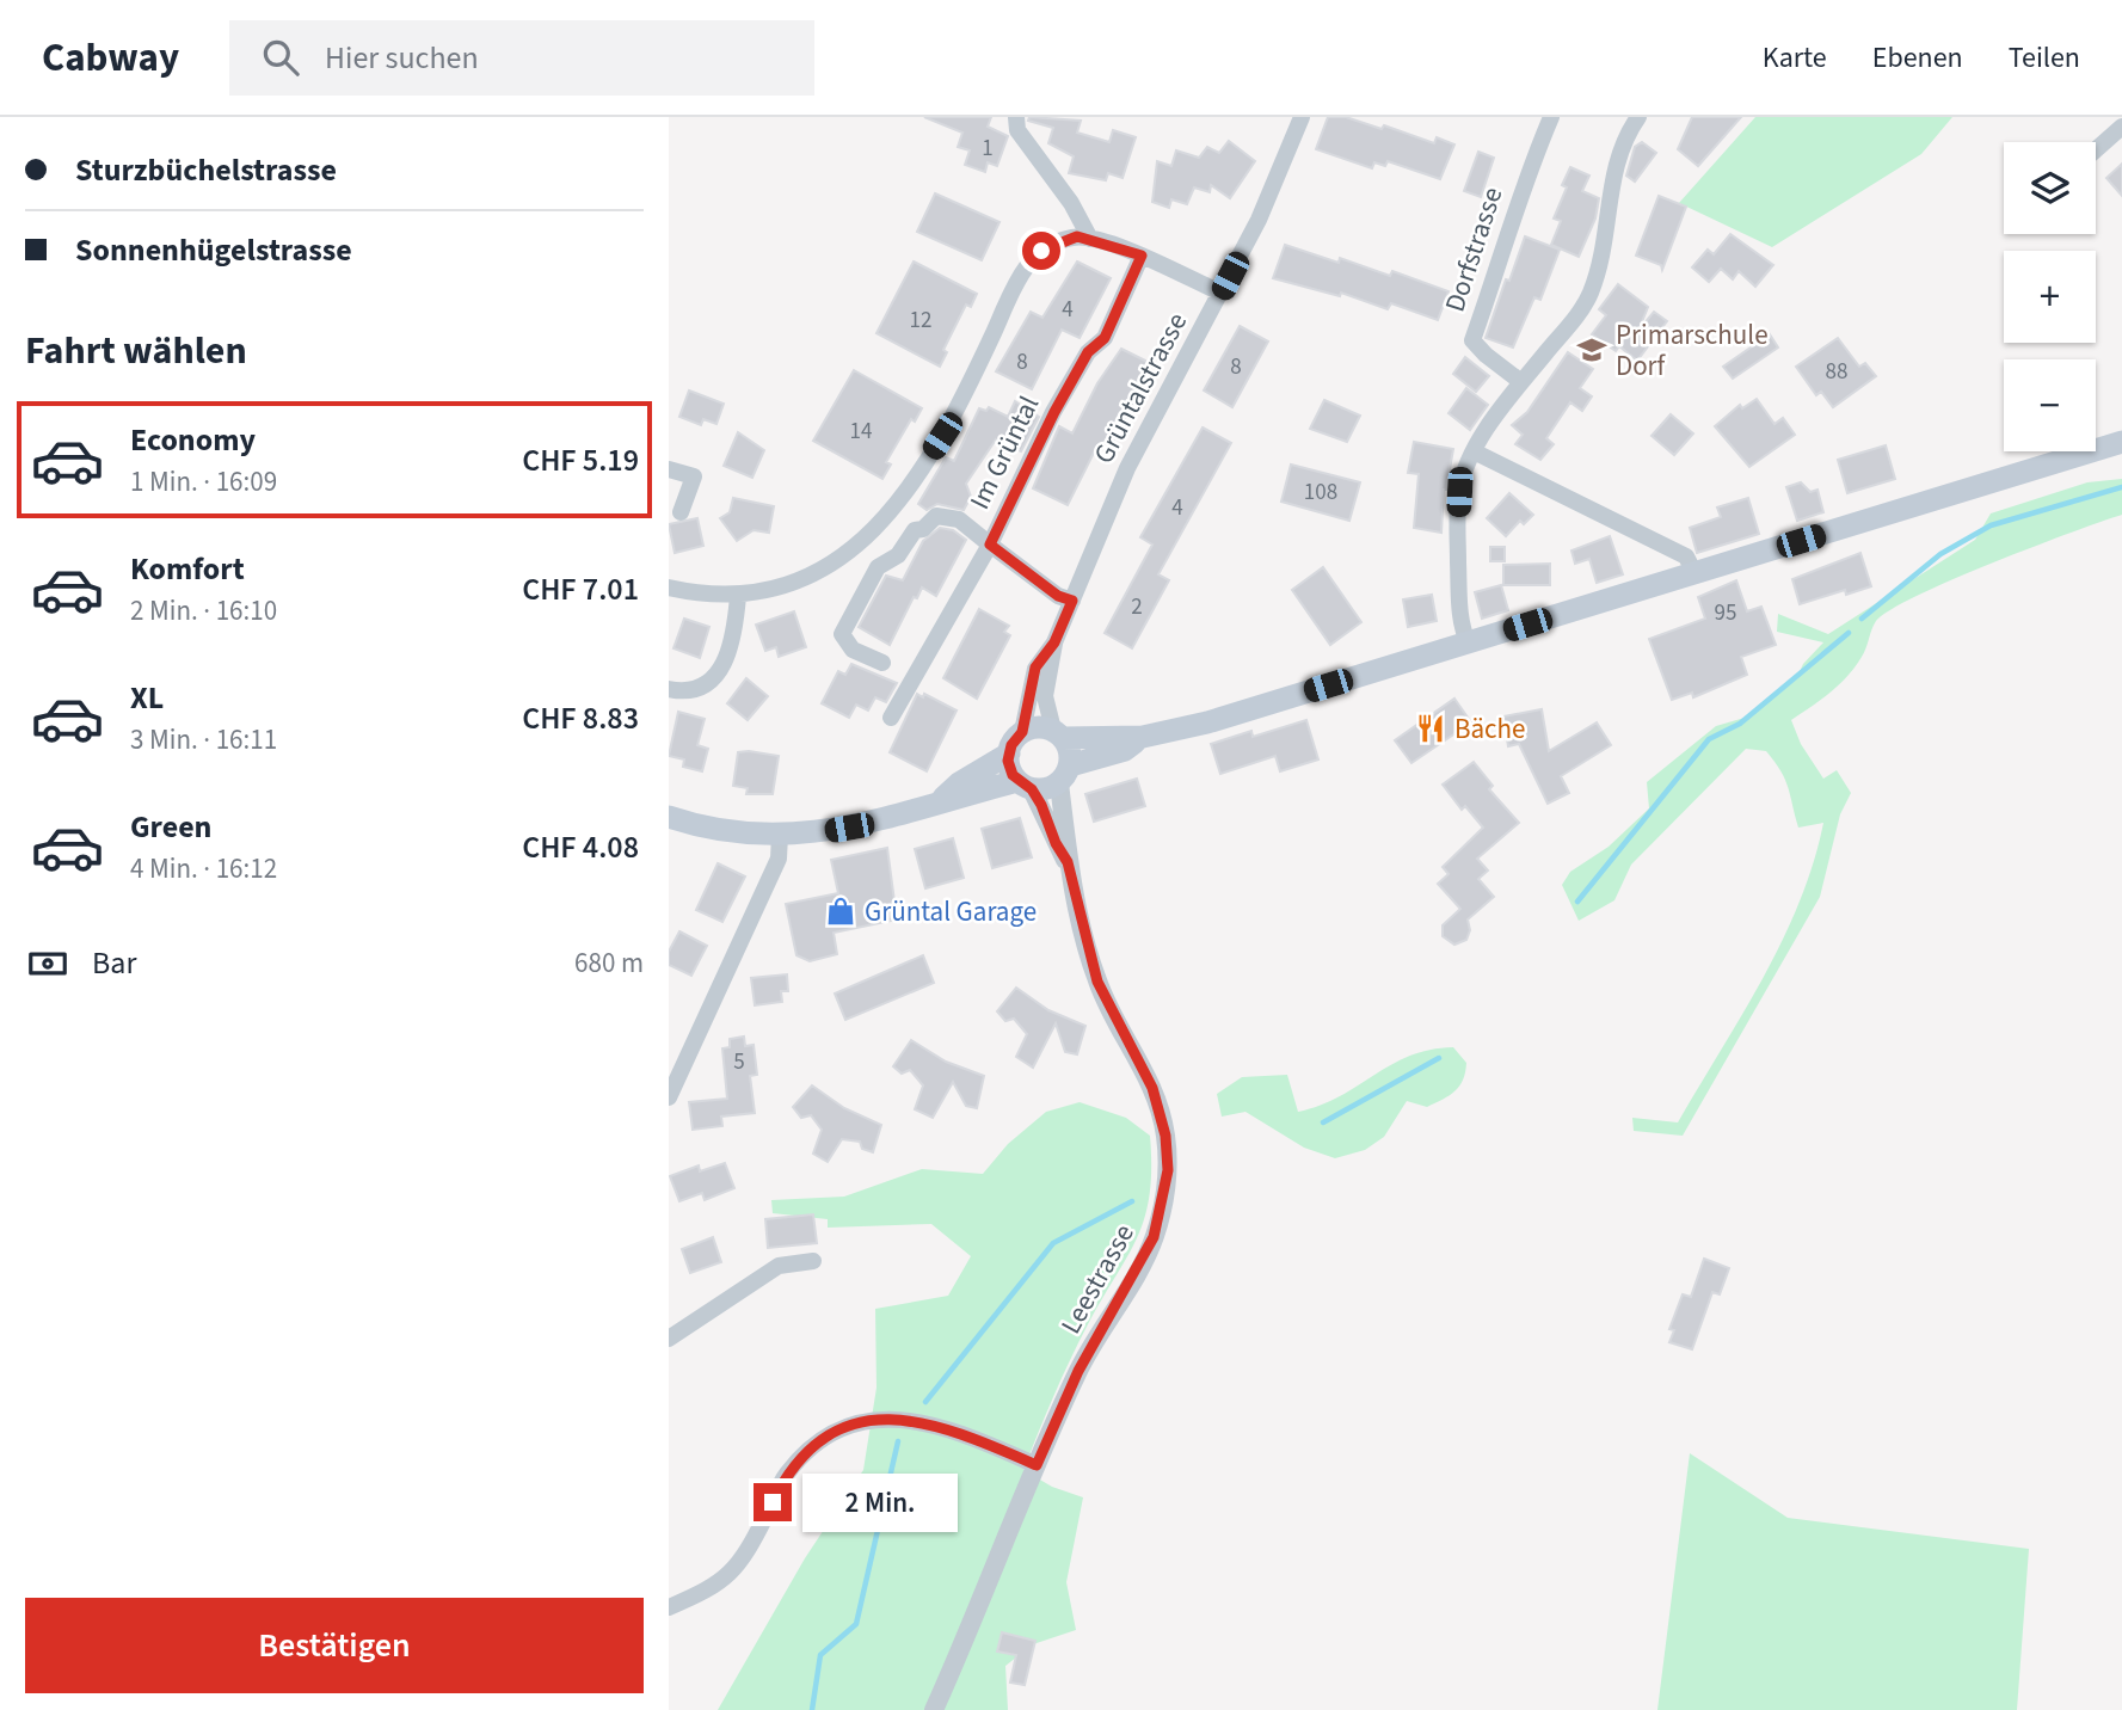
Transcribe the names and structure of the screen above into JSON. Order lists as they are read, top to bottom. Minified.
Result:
{"streets":{"street":["Dorfstrasse","Grüntalstrasse","Im Grüntal","Leestrasse"]},"crossings":[["Grüntalstrasse","Im Grüntal"],["Grüntalstrasse","Leestrasse"]],"places":{"school or university":["Primarschule Dorf"],"restaurant":["Bäche"],"shop":["Grüntal Garage"]},"house_numbers":["1","4","12","8","8","88","14","108","4","2","95","5"],"page":{"header":"Cabway","search":"Hier suchen","nav":["Karte","Ebenen","Teilen"],"banner":["Sturzbüchelstrasse","Sonnenhügelstrasse"],"map_buttons":["+","−"],"heading":"Fahrt wählen","list":[{"name":"Economy","note":"1 Min. · 16:09","value":"CHF 5.19"},{"name":"Komfort","note":"2 Min. · 16:10","value":"CHF 7.01"},{"name":"XL","note":"3 Min. · 16:11","value":"CHF 8.83"},{"name":"Green","note":"4 Min. · 16:12","value":"CHF 4.08"}],"pay":["Bar","680 m"],"bubble":"2 Min.","buttons":"Bestätigen"}}
